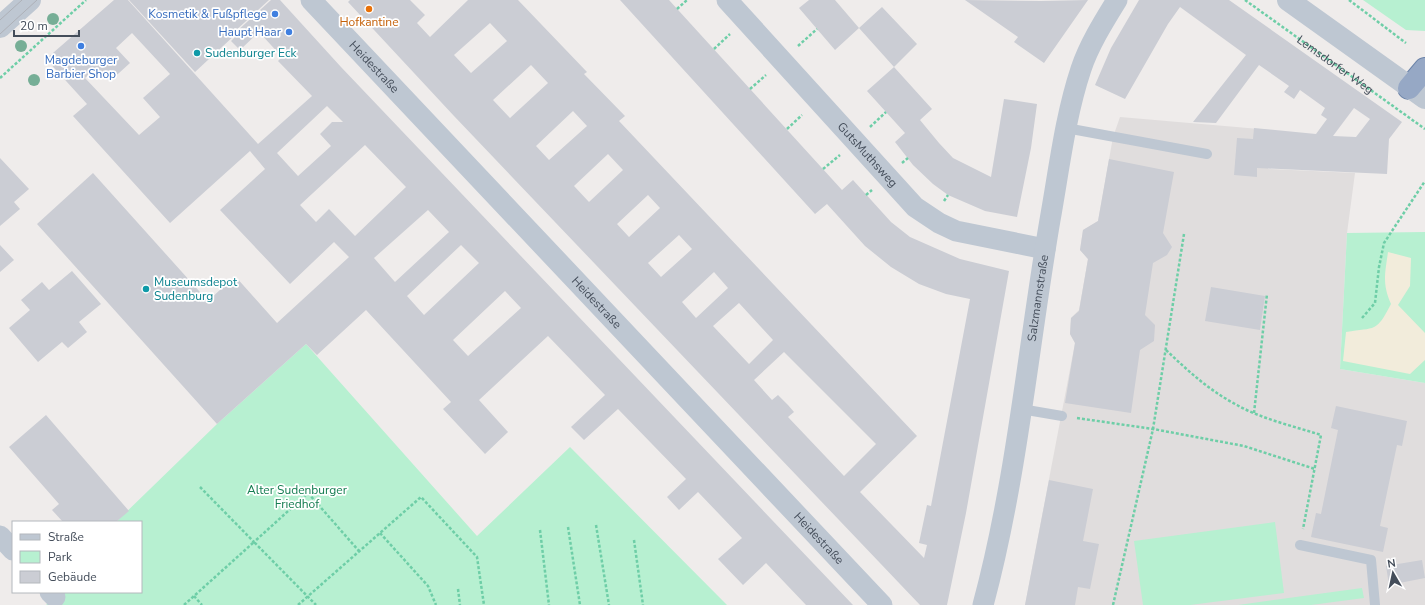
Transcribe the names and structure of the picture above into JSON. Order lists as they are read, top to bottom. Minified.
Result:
{"streets":{"street":["Heidestraße","GutsMuthsweg","Salzmannstraße"],"path":["Lemsdorfer Weg"]},"crossings":[["GutsMuthsweg","Salzmannstraße"]],"parks":["Alter Sudenburger Friedhof"],"places":["Hofkantine","Kosmetik & Fußpflege","Haupt Haar","Magdeburger Barbier Shop","Sudenburger Eck","Museumsdepot Sudenburg"],"legend":["Straße","Park","Gebäude"],"scale_bar":"20 m","north":"top"}
